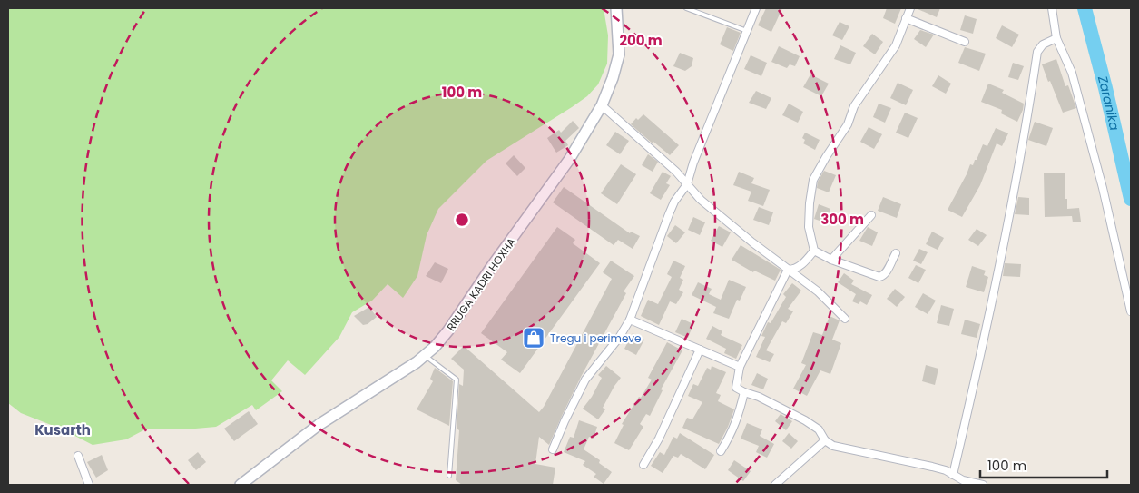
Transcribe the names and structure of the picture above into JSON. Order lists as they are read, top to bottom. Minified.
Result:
{"streets":{"main road":["RRUGA KADRI HOXHA"]},"districts":["Kusarth"],"water":["Zaranika"],"places":{"shop":["Tregu i perimeve"]},"scale_bar":"100 m","rings":["200 m","100 m","300 m"]}
